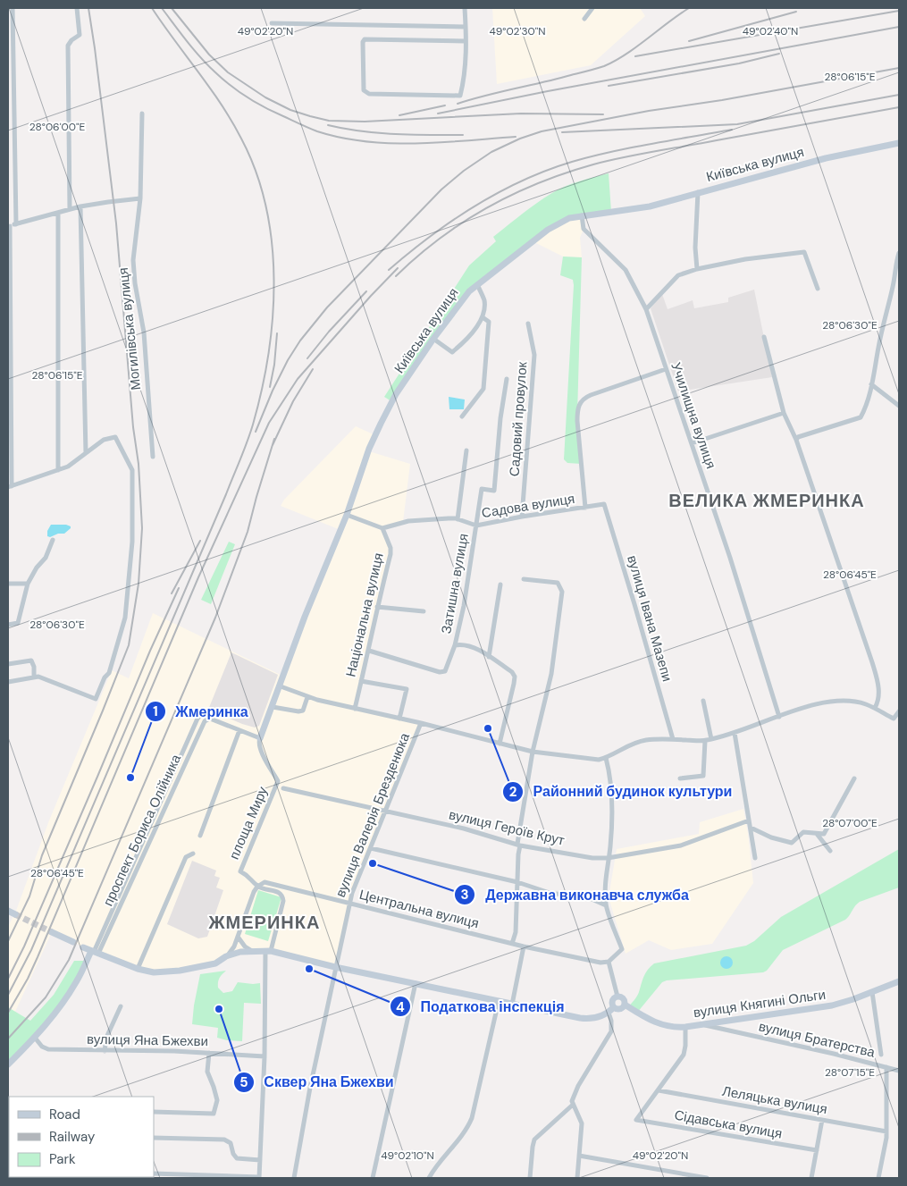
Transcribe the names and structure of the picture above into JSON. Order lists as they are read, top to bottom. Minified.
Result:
{"streets":{"street":["Київська вулиця","Могилівська вулиця","Училищна вулиця","Садовий провулок","Садова вулиця","Затишна вулиця","Національна вулиця","вулиця Івана Мазепи","вулиця Валерія Брезденюка","площа Миру","вулиця Героїв Крут","проспект Бориса Олійника","Центральна вулиця","вулиця Княгині Ольги","вулиця Братерства","вулиця Яна Бжехви","Леляцька вулиця","Сідавська вулиця"]},"crossings":[["Київська вулиця","Училищна вулиця"],["Київська вулиця","площа Миру"],["Садовий провулок","Садова вулиця"],["Садова вулиця","Затишна вулиця"],["Садова вулиця","Національна вулиця"],["Садова вулиця","вулиця Івана Мазепи"],["Затишна вулиця","Національна вулиця"],["вулиця Валерія Брезденюка","вулиця Героїв Крут"],["вулиця Валерія Брезденюка","Центральна вулиця"],["площа Миру","Центральна вулиця"],["вулиця Княгині Ольги","вулиця Братерства"],["Леляцька вулиця","Сідавська вулиця"]],"districts":["ВЕЛИКА ЖМЕРИНКА","ЖМЕРИНКА"],"places":["Районний будинок культури","Жмеринка","Державна виконавча служба","Податкова інспекція","Сквер Яна Бжехви"],"legend":["Road","Railway","Park"],"coordinates":["49°02'20\"N","49°02'30\"N","49°02'40\"N","28°06'15\"E","28°06'00\"E","28°06'30\"E","28°06'45\"E","28°07'00\"E","28°07'15\"E","49°02'10\"N"]}
